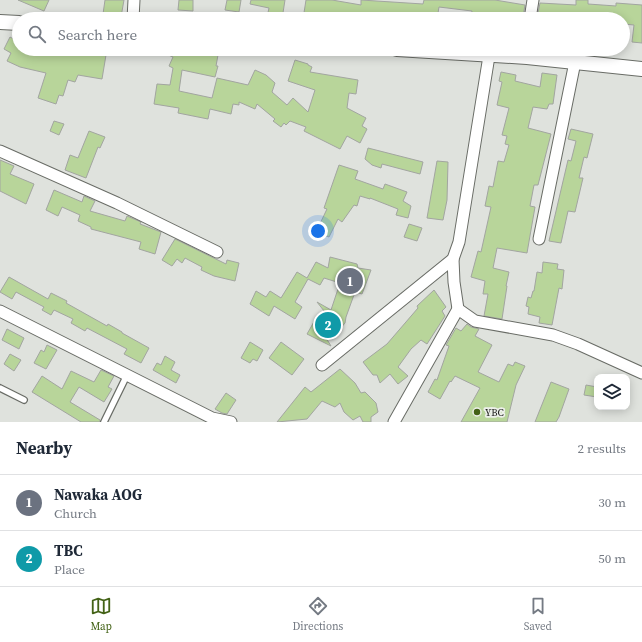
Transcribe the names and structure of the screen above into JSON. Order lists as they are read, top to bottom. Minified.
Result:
{"places":["YBC"],"page":{"search":"Search here","pins":["1","2"],"heading":["Nearby","2 results"],"list":[{"mark":"1","name":"Nawaka AOG","note":"Church","value":"30 m"},{"mark":"2","name":"TBC","note":"Place","value":"50 m"}],"nav":["Map","Directions","Saved"]}}
